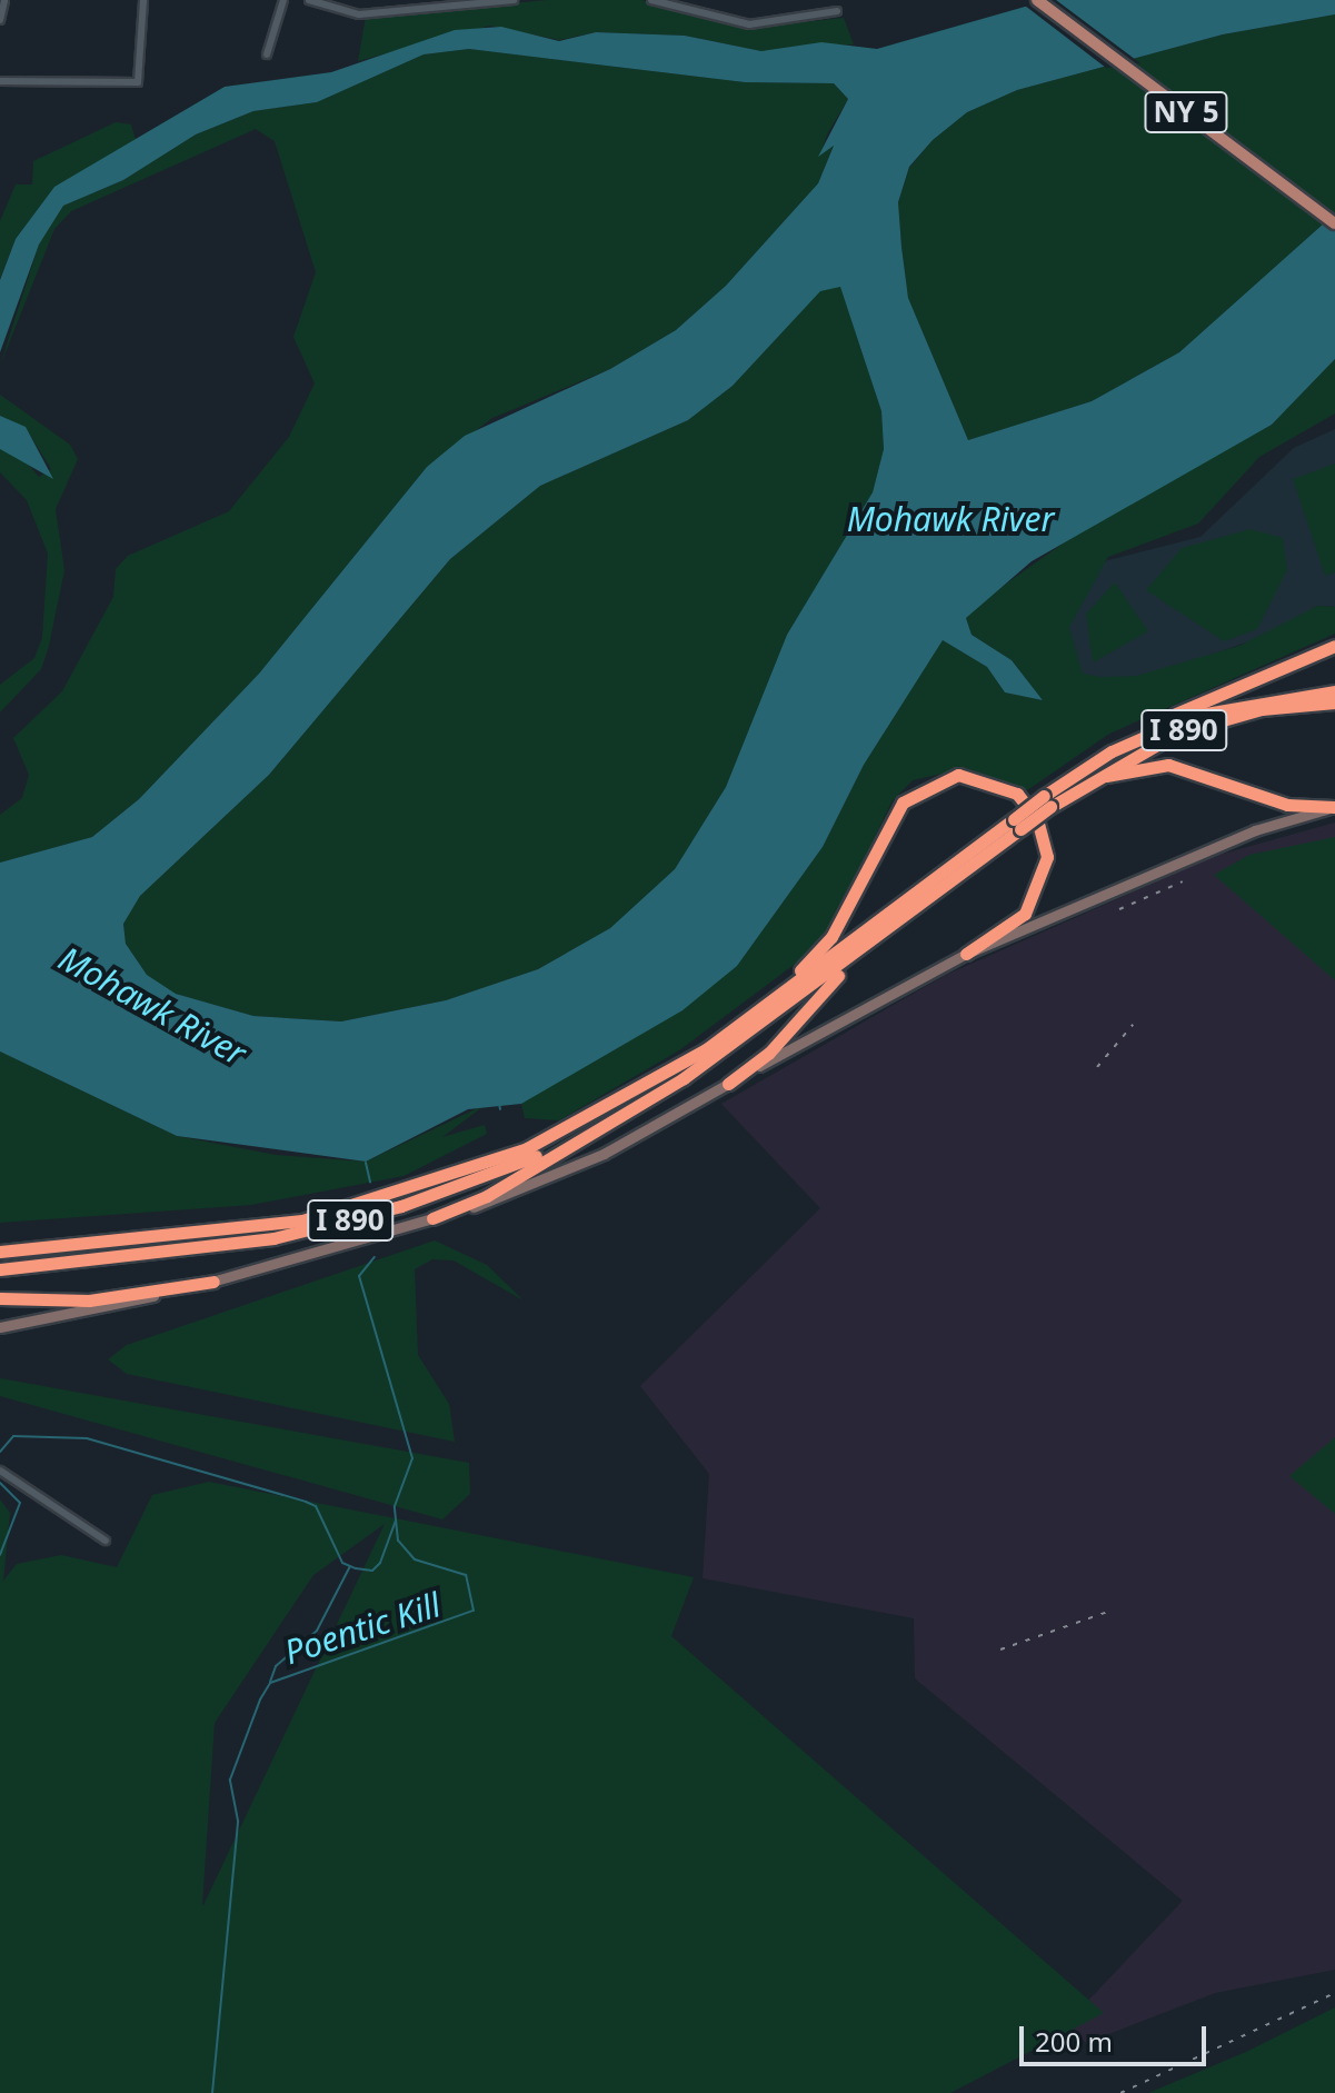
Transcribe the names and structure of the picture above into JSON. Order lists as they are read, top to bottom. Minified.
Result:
{"streets":{"highway":["I 890"],"main road":["NY 5"]},"water":["Mohawk River","Poentic Kill"],"scale_bar":"200 m"}
